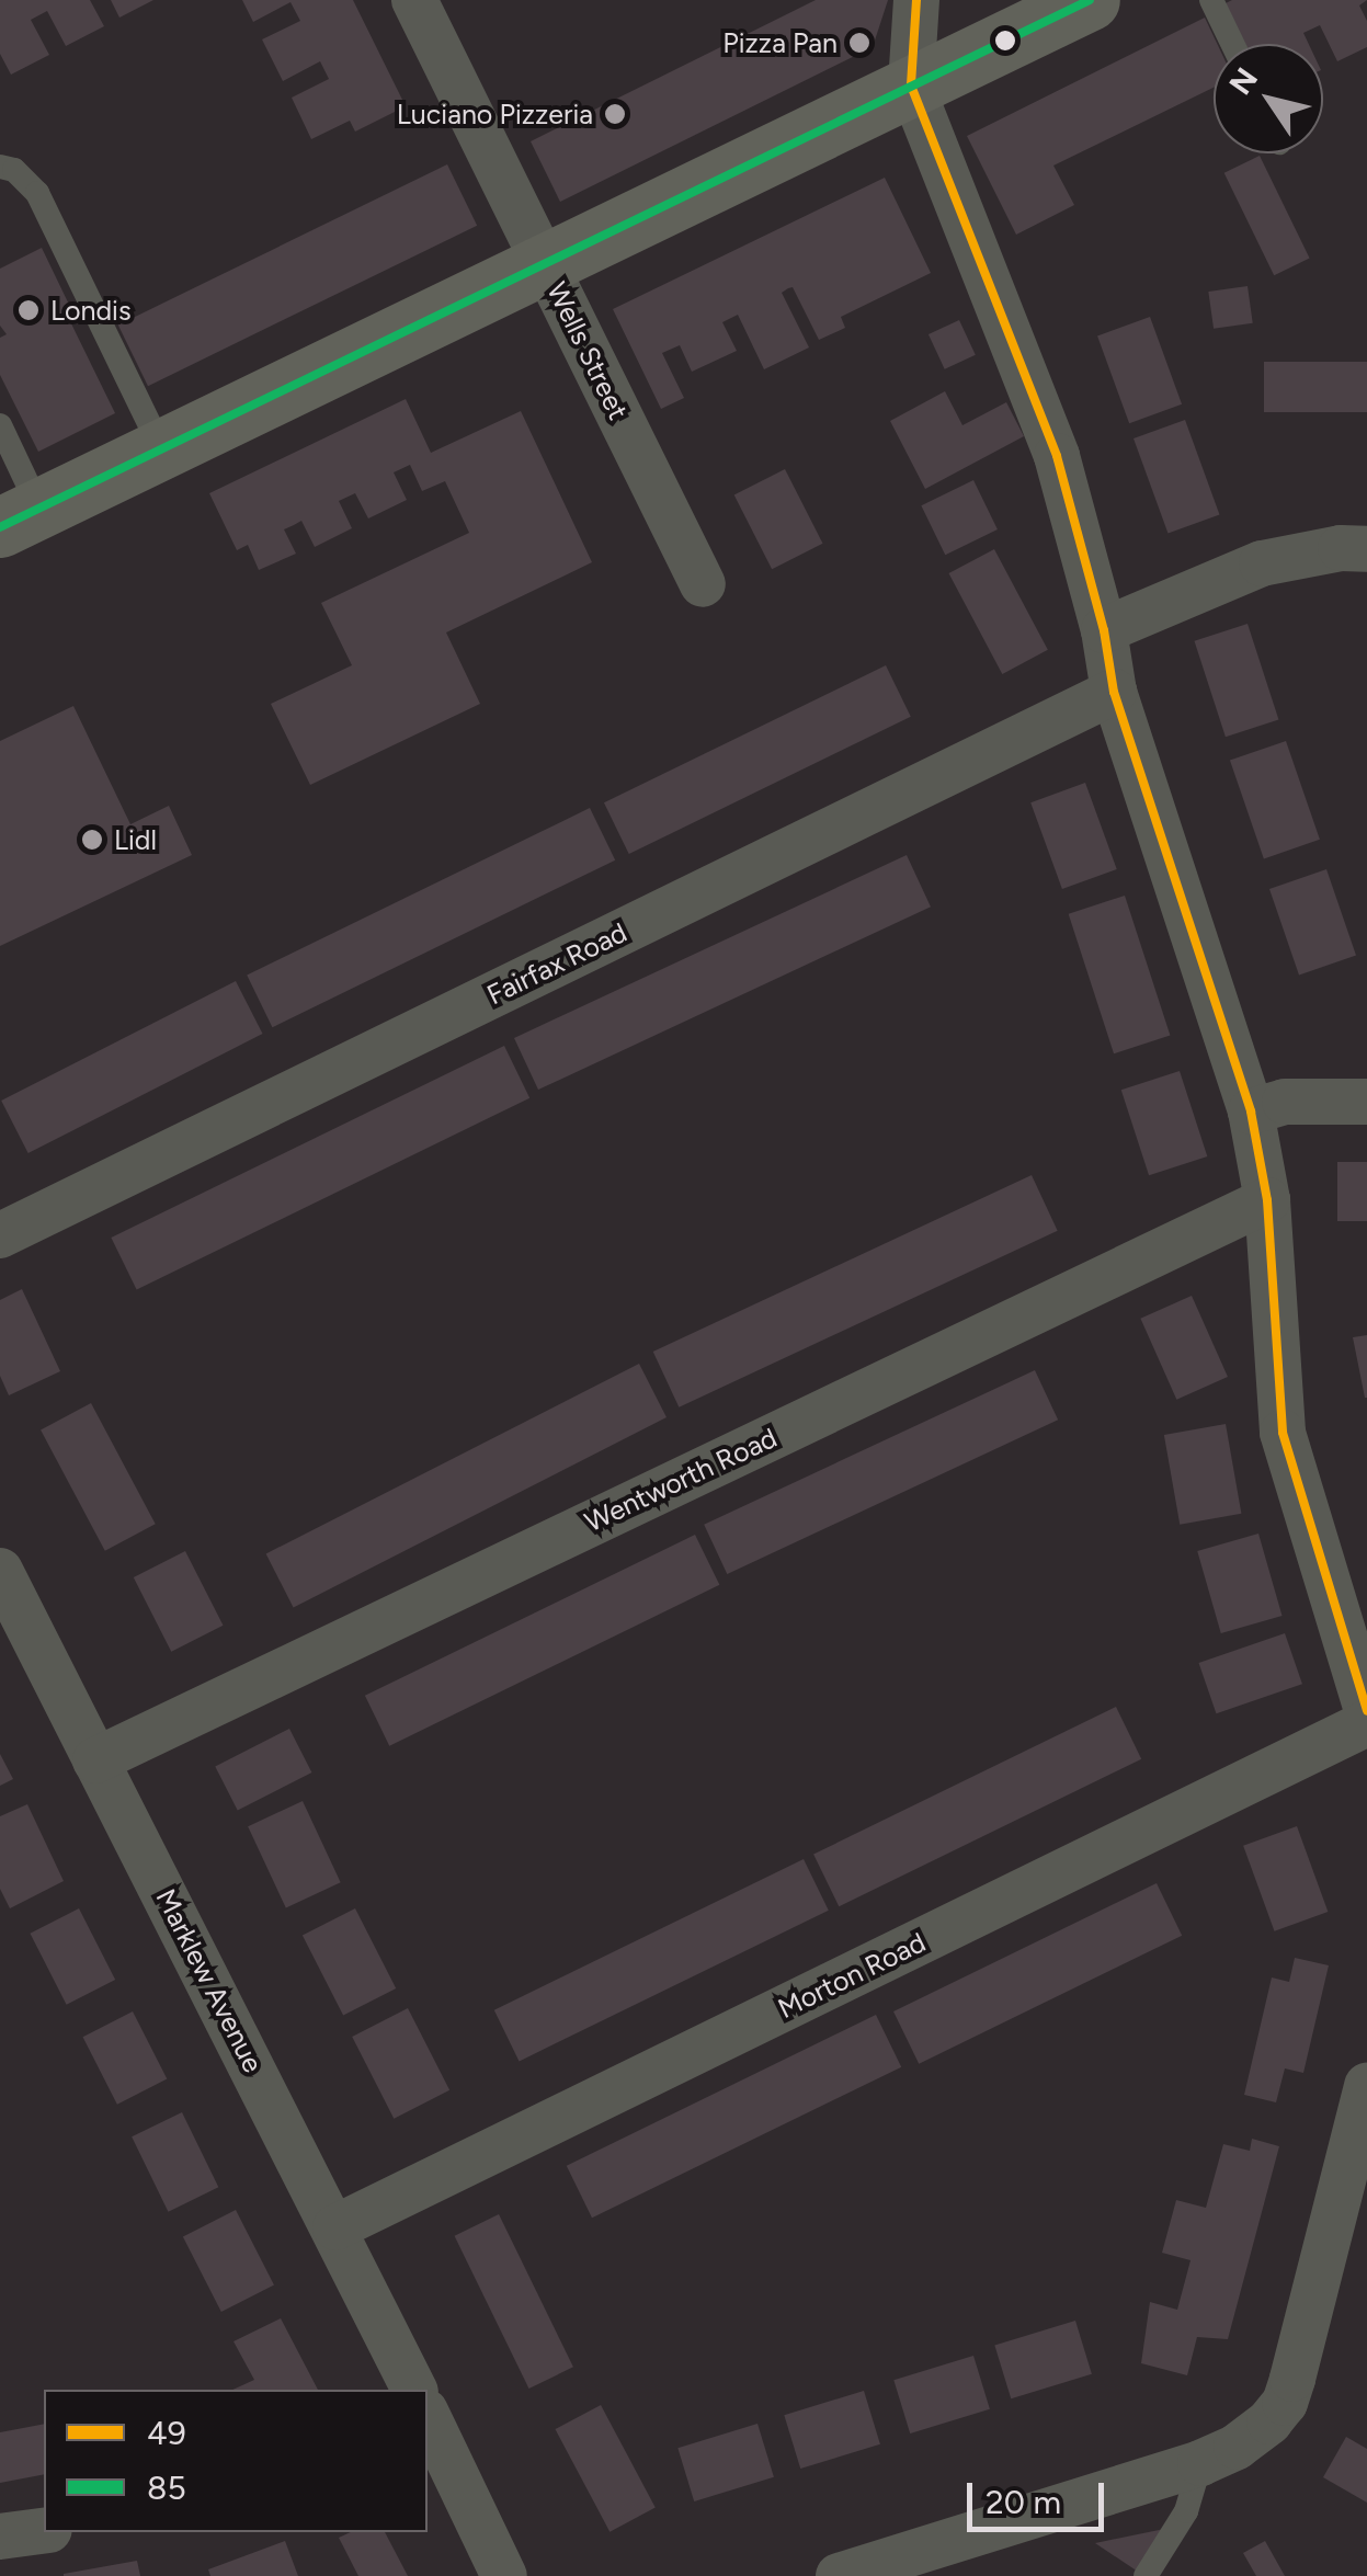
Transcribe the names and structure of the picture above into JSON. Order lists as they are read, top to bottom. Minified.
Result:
{"streets":{"street":["Wells Street","Fairfax Road","Wentworth Road","Morton Road","Marklew Avenue"]},"crossings":[["Wentworth Road","Marklew Avenue"],["Morton Road","Marklew Avenue"]],"places":["Pizza Pan","Luciano Pizzeria","Londis","Lidl"],"lines":["transit line 49","transit line 85"],"legend":["49","85"],"scale_bar":"20 m","north":"top left"}
